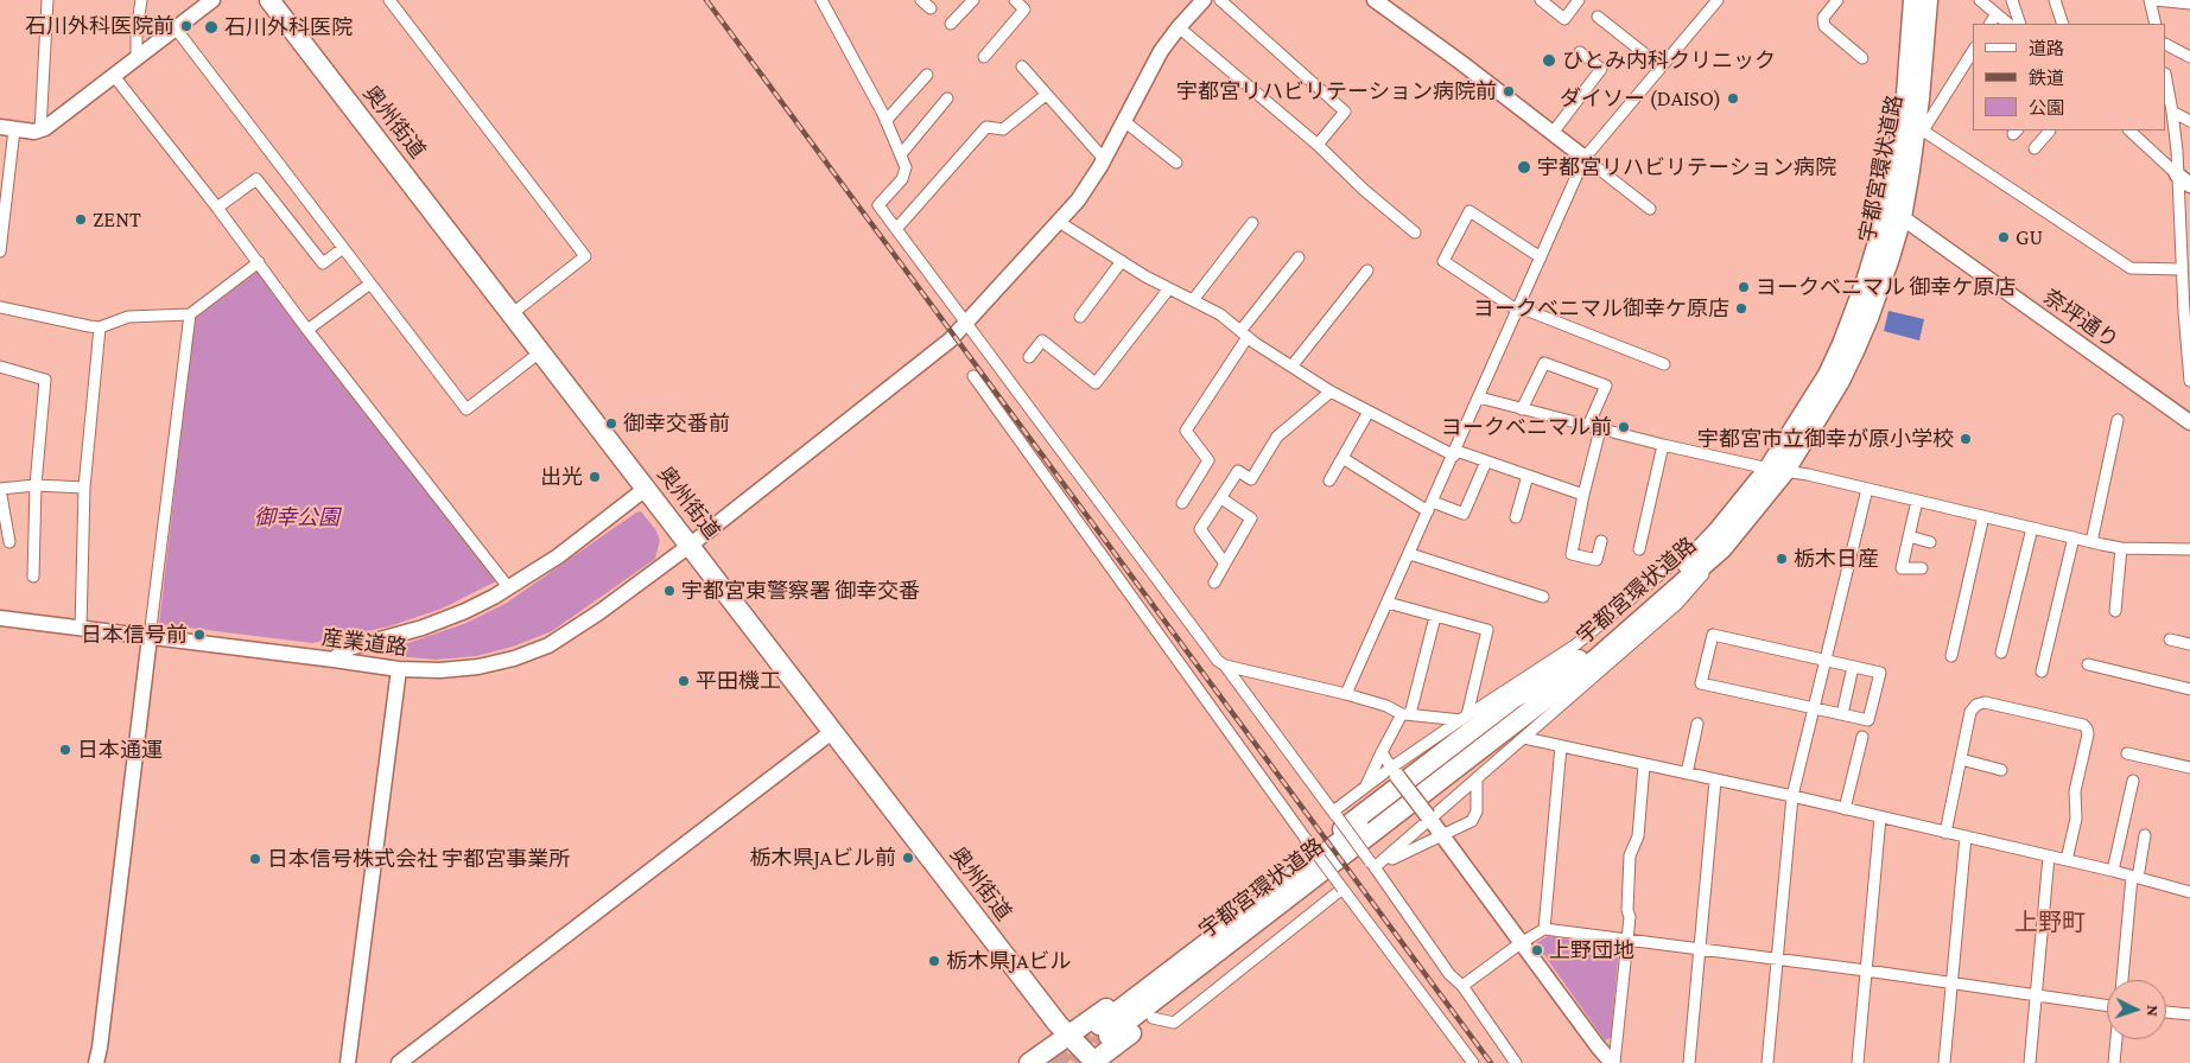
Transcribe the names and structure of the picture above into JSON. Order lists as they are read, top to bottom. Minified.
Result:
{"streets":{"highway":["奥州街道","宇都宮環状道路"],"street":["奈坪通り","産業道路"]},"crossings":[["奥州街道","産業道路"],["宇都宮環状道路","奈坪通り"]],"districts":["上野町"],"parks":["御幸公園"],"places":["石川外科医院前","石川外科医院","ひとみ内科クリニック","宇都宮リハビリテーション病院前","ダイソー (DAISO)","宇都宮リハビリテーション病院","ZENT","GU","ヨークベニマル 御幸ケ原店","ヨークベニマル御幸ケ原店","御幸交番前","ヨークベニマル前","宇都宮市立御幸が原小学校","出光","栃木日産","宇都宮東警察署 御幸交番","日本信号前","平田機工","日本通運","栃木県JAビル前","日本信号株式会社 宇都宮事業所","上野団地","栃木県JAビル"],"legend":["道路","鉄道","公園"],"north":"right"}
